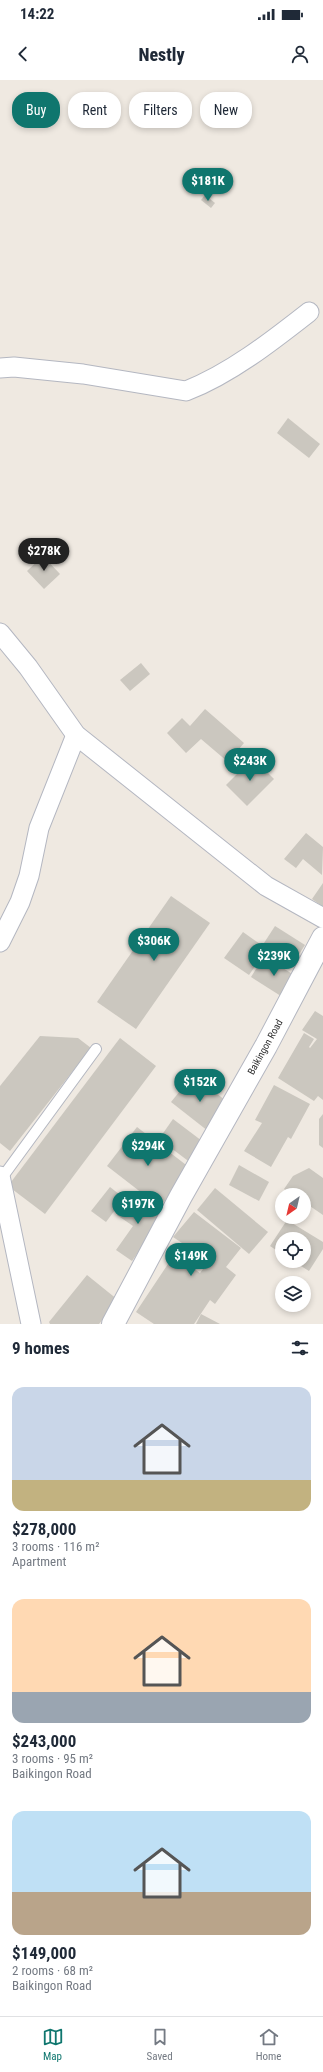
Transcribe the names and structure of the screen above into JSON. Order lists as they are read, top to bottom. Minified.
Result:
{"streets":{"street":["Baikingon Road"]},"north":"bottom left","page":{"status":"14:22","header":"Nestly","chip":["Buy","Rent","Filters","New"],"price":["$181K","$278K","$243K","$306K","$239K","$152K","$294K","$197K","$149K"],"heading":"9 homes","list":[{"name":"$278,000","note":"3 rooms · 116 m² · Apartment"},{"name":"$243,000","note":"3 rooms · 95 m² · Baikingon Road"},{"name":"$149,000","note":"2 rooms · 68 m² · Baikingon Road"}],"tabs":["Map","Saved","Home"]}}
